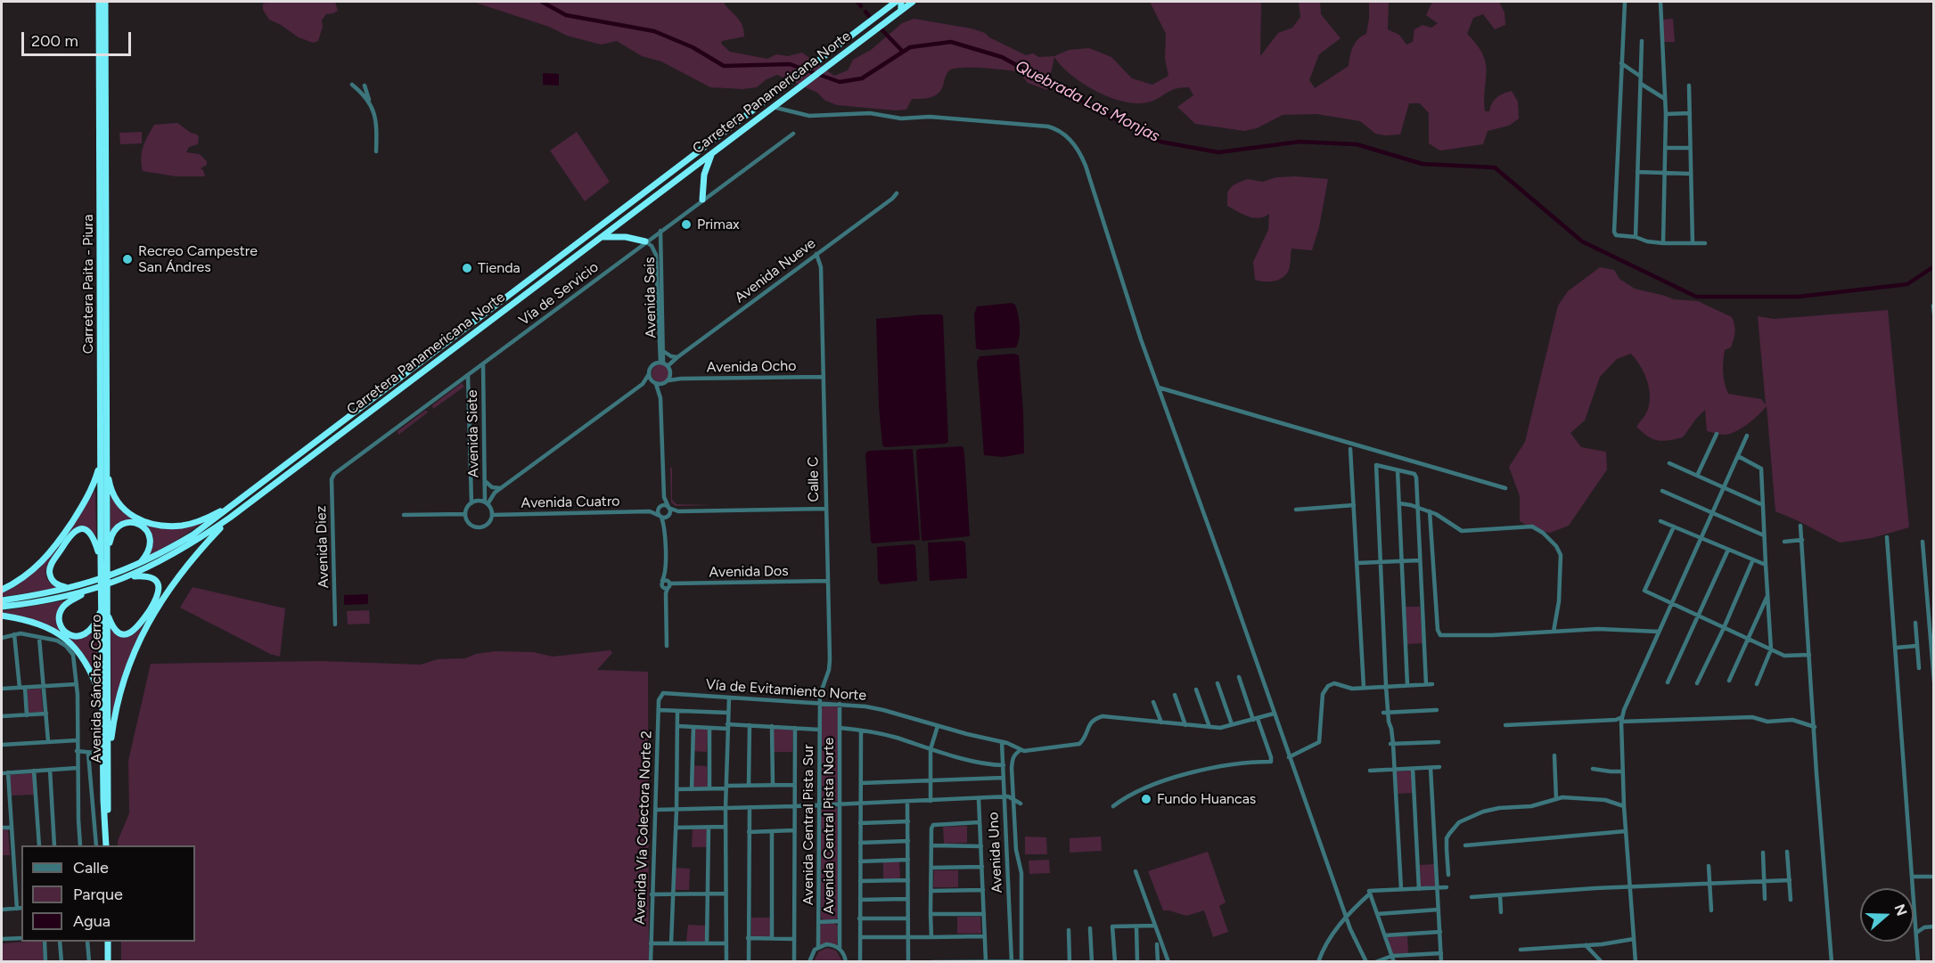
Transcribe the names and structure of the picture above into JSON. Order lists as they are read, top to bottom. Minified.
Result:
{"streets":{"highway":["Carretera Panamericana Norte","Carretera Paita - Piura","Avenida Sánchez Cerro"],"street":["Avenida Nueve","Vía de Servicio","Avenida Seis","Avenida Ocho","Avenida Siete","Calle C","Avenida Cuatro","Avenida Diez","Avenida Dos","Vía de Evitamiento Norte","Avenida Central Pista Sur","Avenida Central Pista Norte","Avenida Vía Colectora Norte 2","Avenida Uno"]},"crossings":[["Avenida Nueve","Avenida Seis"],["Avenida Nueve","Calle C"],["Carretera Paita - Piura","Avenida Sánchez Cerro"],["Vía de Servicio","Avenida Seis"],["Vía de Servicio","Avenida Siete"],["Vía de Servicio","Avenida Diez"],["Avenida Seis","Avenida Ocho"],["Avenida Ocho","Calle C"],["Avenida Siete","Avenida Cuatro"],["Calle C","Avenida Dos"],["Calle C","Vía de Evitamiento Norte"],["Calle C","Avenida Central Pista Sur"],["Vía de Evitamiento Norte","Avenida Central Pista Sur"],["Vía de Evitamiento Norte","Avenida Central Pista Norte"],["Vía de Evitamiento Norte","Avenida Vía Colectora Norte 2"],["Vía de Evitamiento Norte","Avenida Uno"]],"water":["Quebrada Las Monjas"],"places":["Primax","Recreo Campestre San Ándres","Tienda","Fundo Huancas"],"legend":["Calle","Parque","Agua"],"scale_bar":"200 m","north":"right"}
